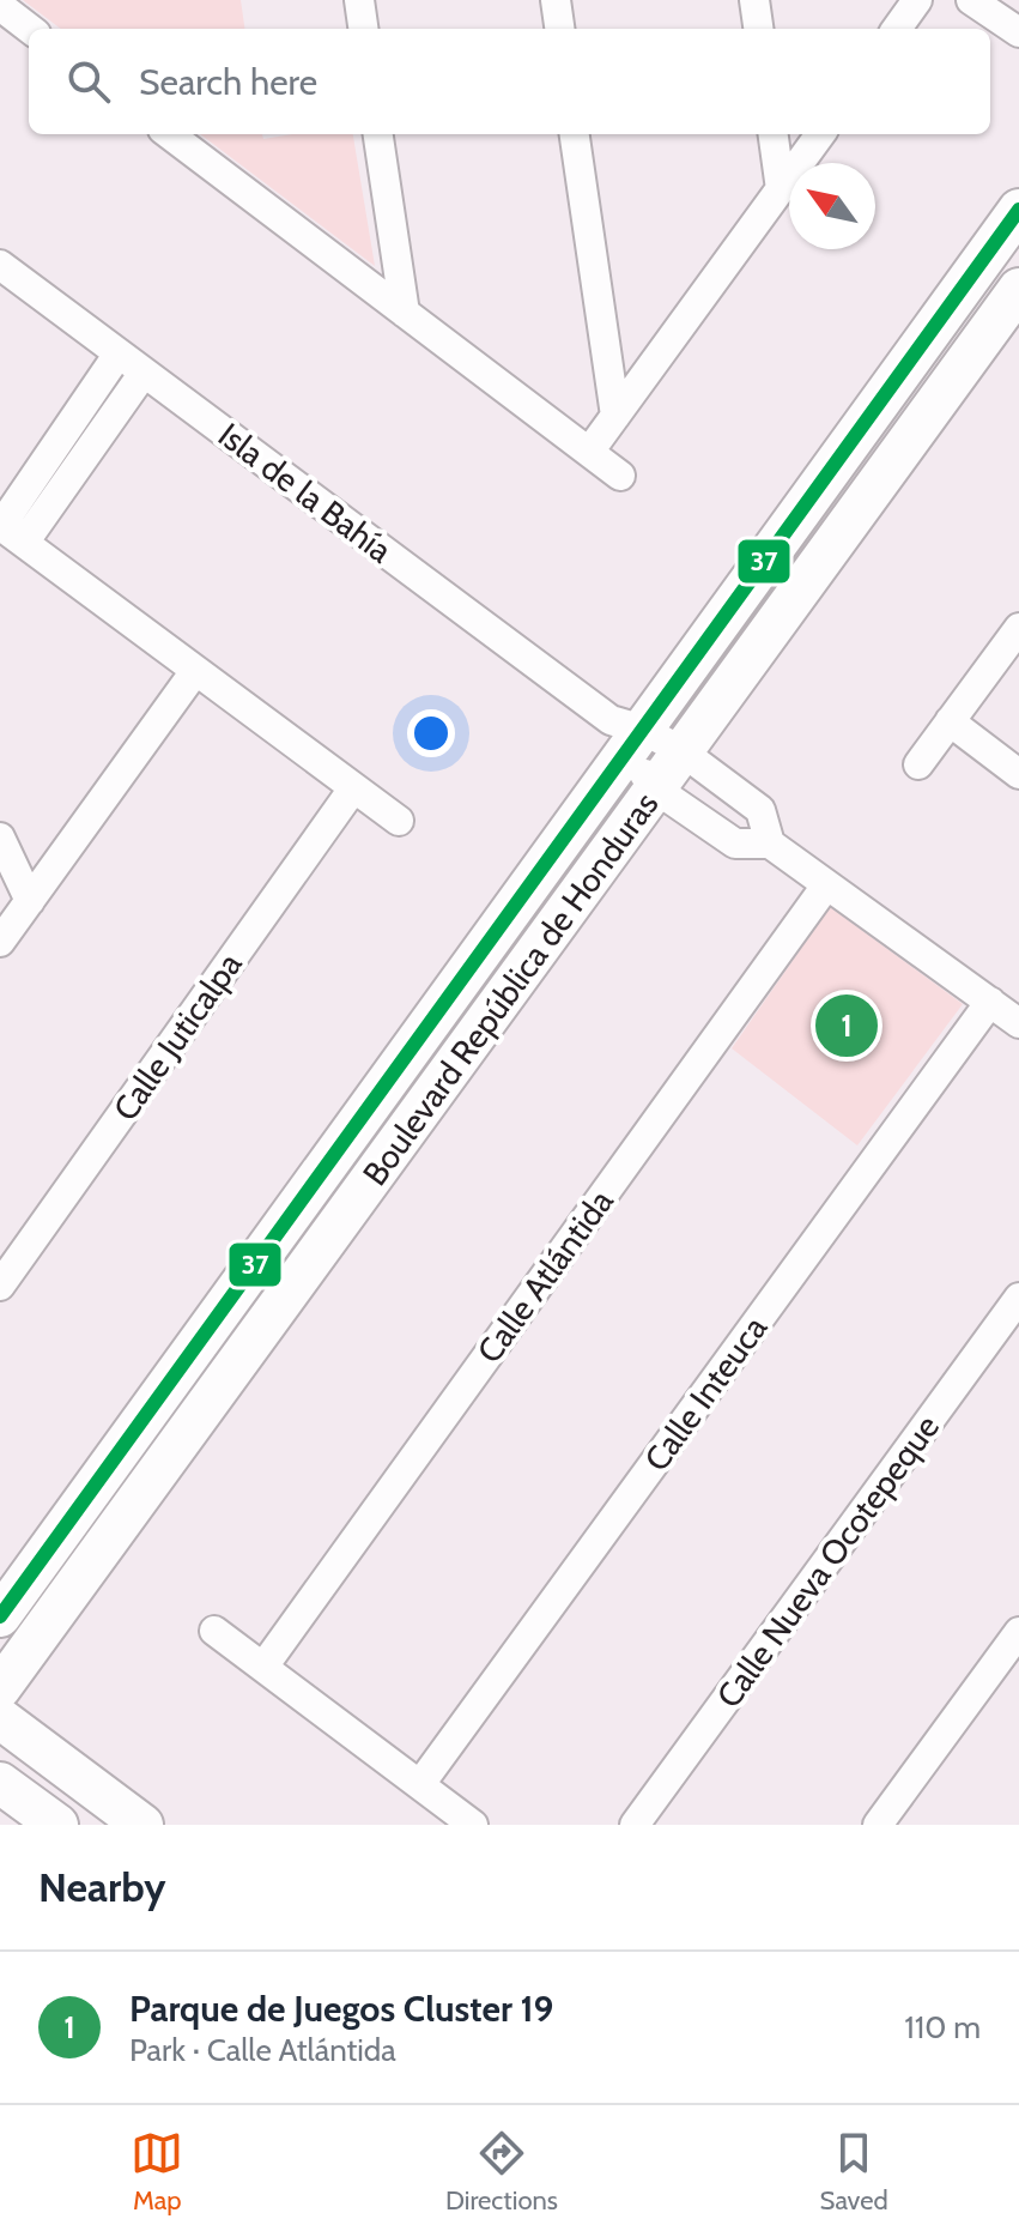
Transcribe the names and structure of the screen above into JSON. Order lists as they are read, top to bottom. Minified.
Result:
{"streets":{"street":["Isla de la Bahía","Boulevard República de Honduras","Calle Juticalpa","Calle Atlántida","Calle Inteuca","Calle Nueva Ocotepeque"]},"crossings":[["Isla de la Bahía","Boulevard República de Honduras"],["Isla de la Bahía","Calle Atlántida"],["Isla de la Bahía","Calle Inteuca"]],"lines":["transit line 37"],"north":"top left","page":{"search":"Search here","pins":"1","heading":"Nearby","list":[{"mark":"1","name":"Parque de Juegos Cluster 19","note":"Park · Calle Atlántida","value":"110 m"}],"nav":["Map","Directions","Saved"]}}
